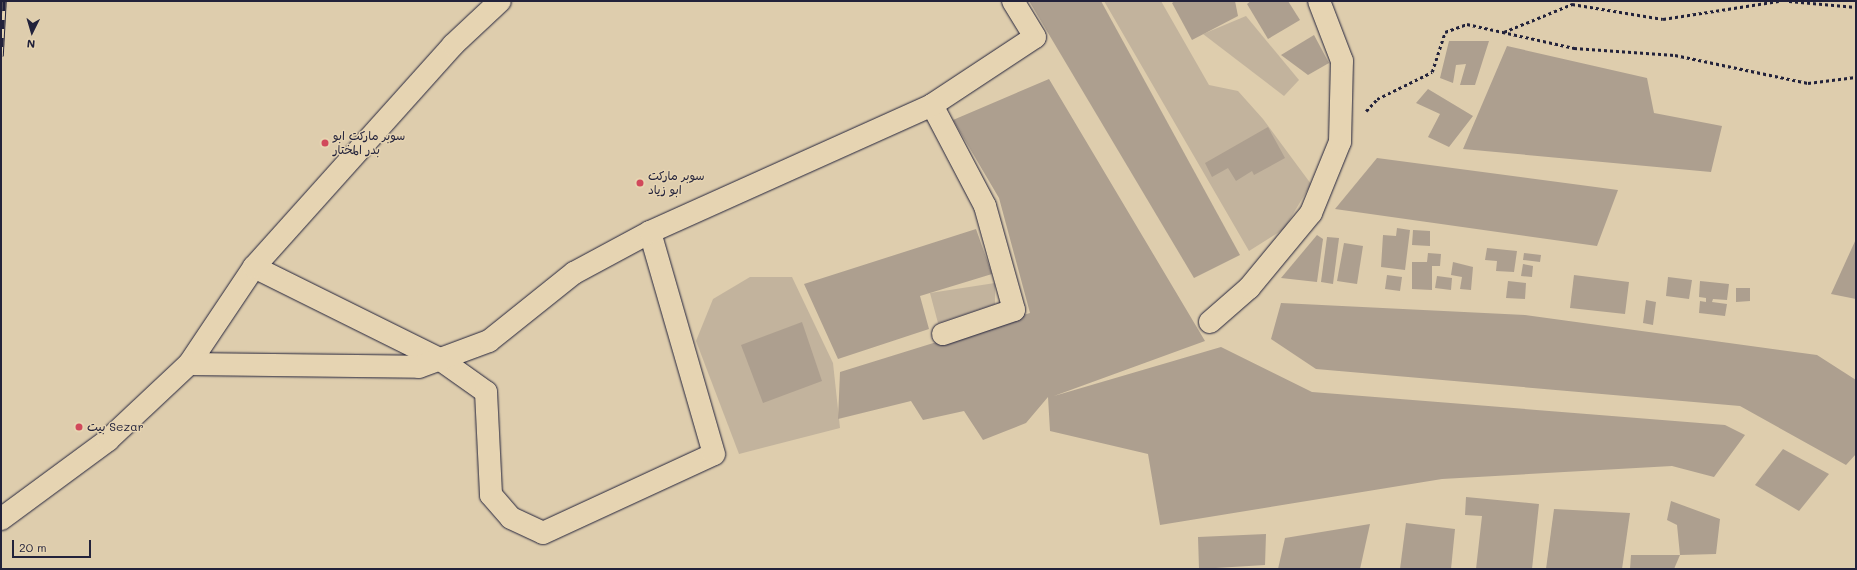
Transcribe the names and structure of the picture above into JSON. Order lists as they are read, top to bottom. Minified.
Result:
{"places":["سوبر ماركت ابو بدر المختار","سوبر ماركت ابو زياد","بيت Sezar"],"scale_bar":"20 m","north":"bottom"}
